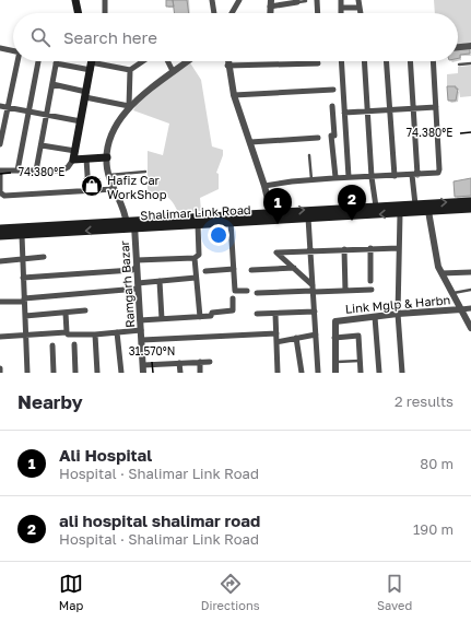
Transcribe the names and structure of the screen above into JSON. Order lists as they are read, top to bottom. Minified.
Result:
{"streets":{"main road":["Shalimar Link Road"],"street":["Ramgarh Bazar","Link Mglp & Harbn"]},"crossings":[["Shalimar Link Road","Ramgarh Bazar"]],"places":{"shop":["Hafiz Car WorkShop"]},"page":{"search":"Search here","pins":["2","1"],"heading":["Nearby","2 results"],"list":[{"mark":"1","name":"Ali Hospital","note":"Hospital · Shalimar Link Road","value":"80 m"},{"mark":"2","name":"ali hospital shalimar road","note":"Hospital · Shalimar Link Road","value":"190 m"}],"nav":["Map","Directions","Saved"]},"coordinates":["74.380°E","31.570°N"]}
